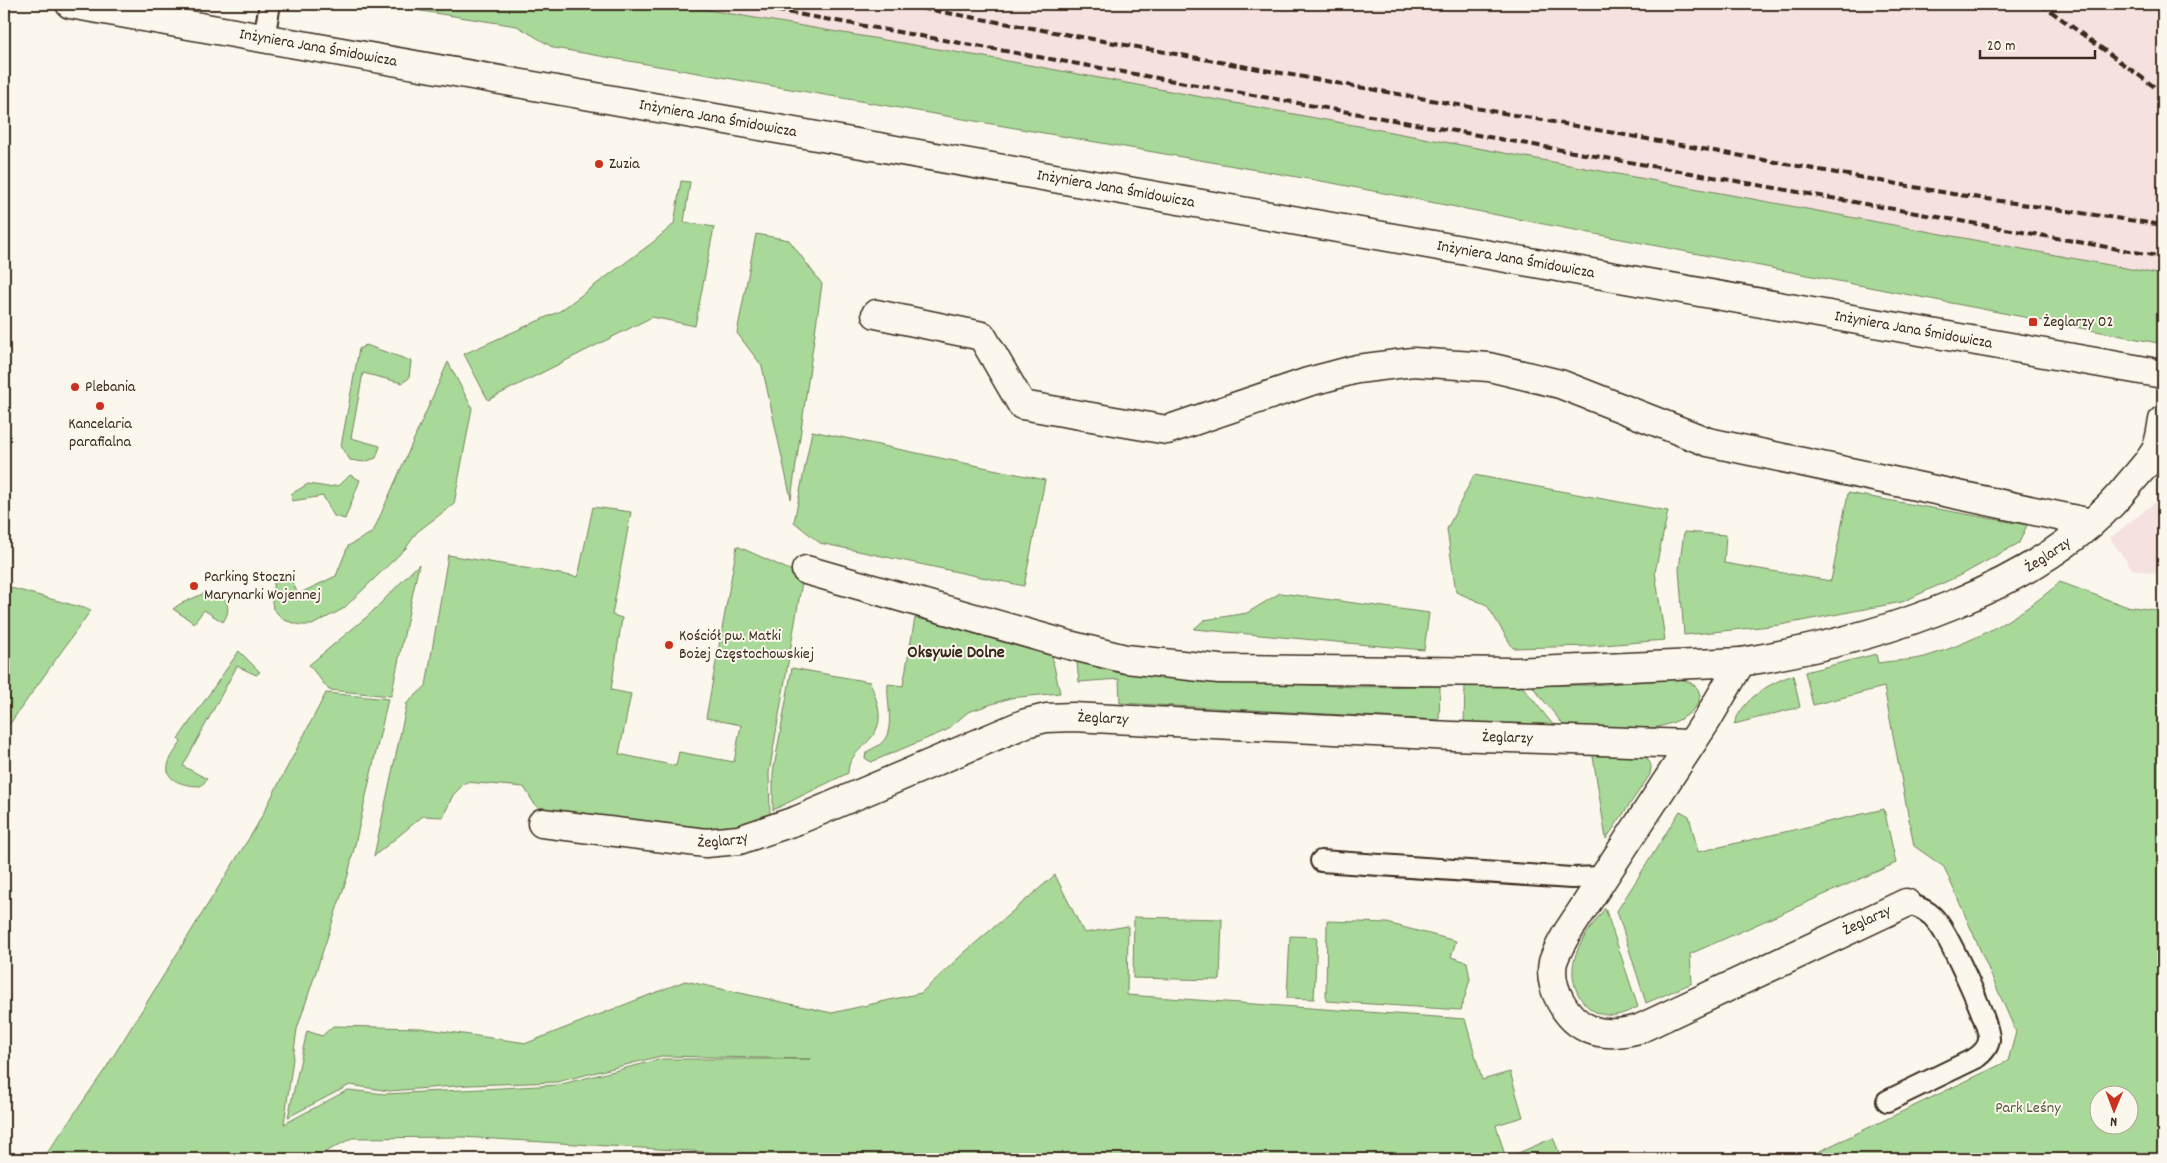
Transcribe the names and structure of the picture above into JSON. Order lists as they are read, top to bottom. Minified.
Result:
{"streets":{"street":["Inżyniera Jana Śmidowicza","Żeglarzy"]},"districts":["Oksywie Dolne"],"parks":["Park Leśny"],"places":{"other":["Zuzia","Plebania","Kancelaria parafialna","Parking Stoczni Marynarki Wojennej","Kościół pw. Matki Bożej Częstochowskiej"],"transit":["Żeglarzy 02"]},"scale_bar":"20 m","north":"bottom"}
